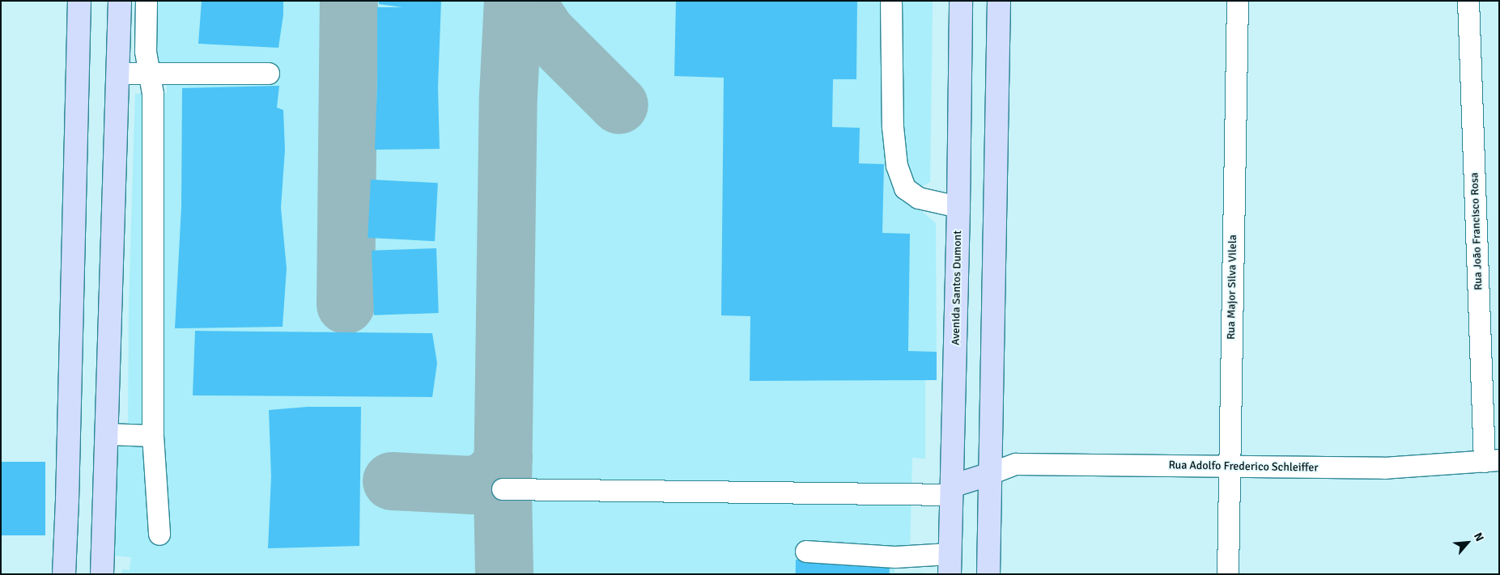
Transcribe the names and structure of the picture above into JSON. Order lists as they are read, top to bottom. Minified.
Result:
{"streets":{"main road":["Avenida Santos Dumont"],"street":["Rua João Francisco Rosa","Rua Major Silva Vilela","Rua Adolfo Frederico Schleiffer"]},"crossings":[["Rua João Francisco Rosa","Rua Adolfo Frederico Schleiffer"],["Rua Major Silva Vilela","Rua Adolfo Frederico Schleiffer"]],"north":"top right"}
